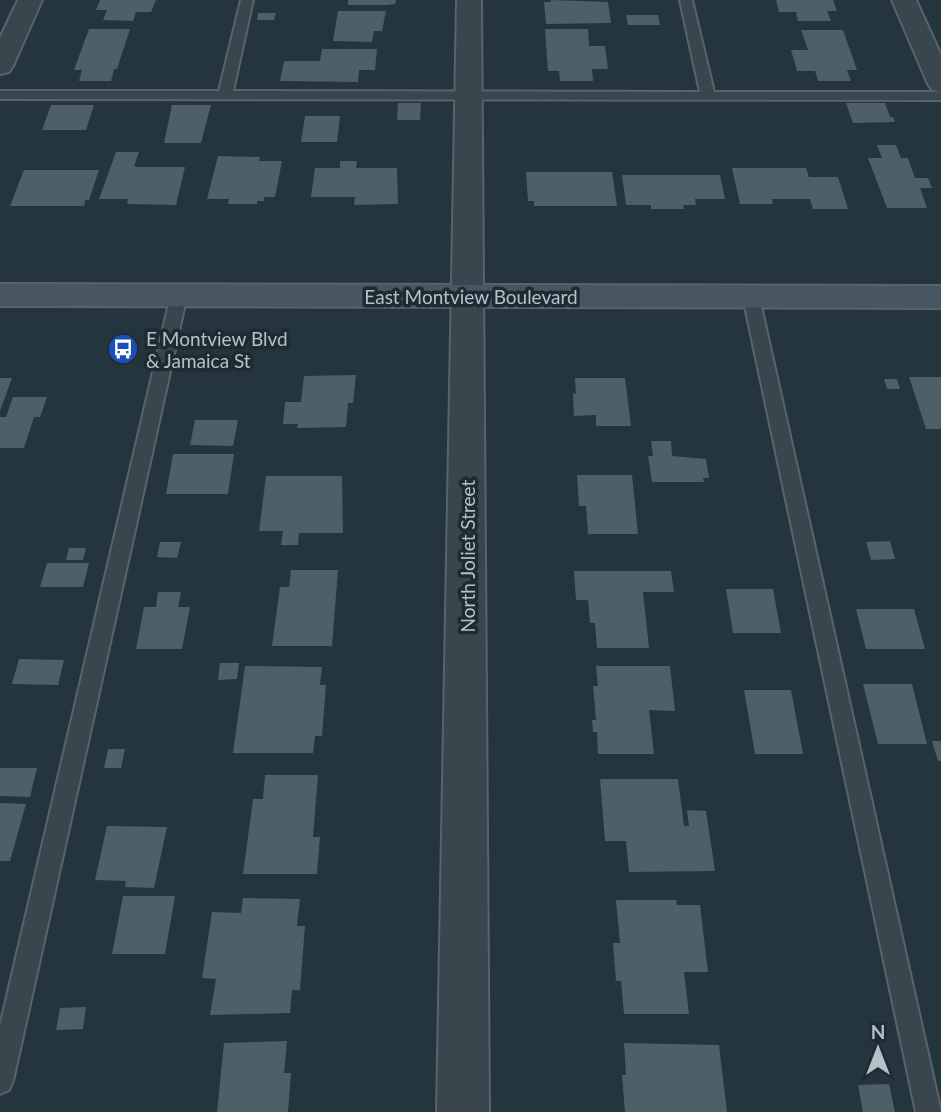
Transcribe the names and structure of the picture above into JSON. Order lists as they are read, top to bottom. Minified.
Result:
{"streets":{"main road":["East Montview Boulevard"],"street":["North Joliet Street"]},"crossings":[["East Montview Boulevard","North Joliet Street"]],"places":{"bus stop":["E Montview Blvd & Jamaica St"]},"north":"top"}
